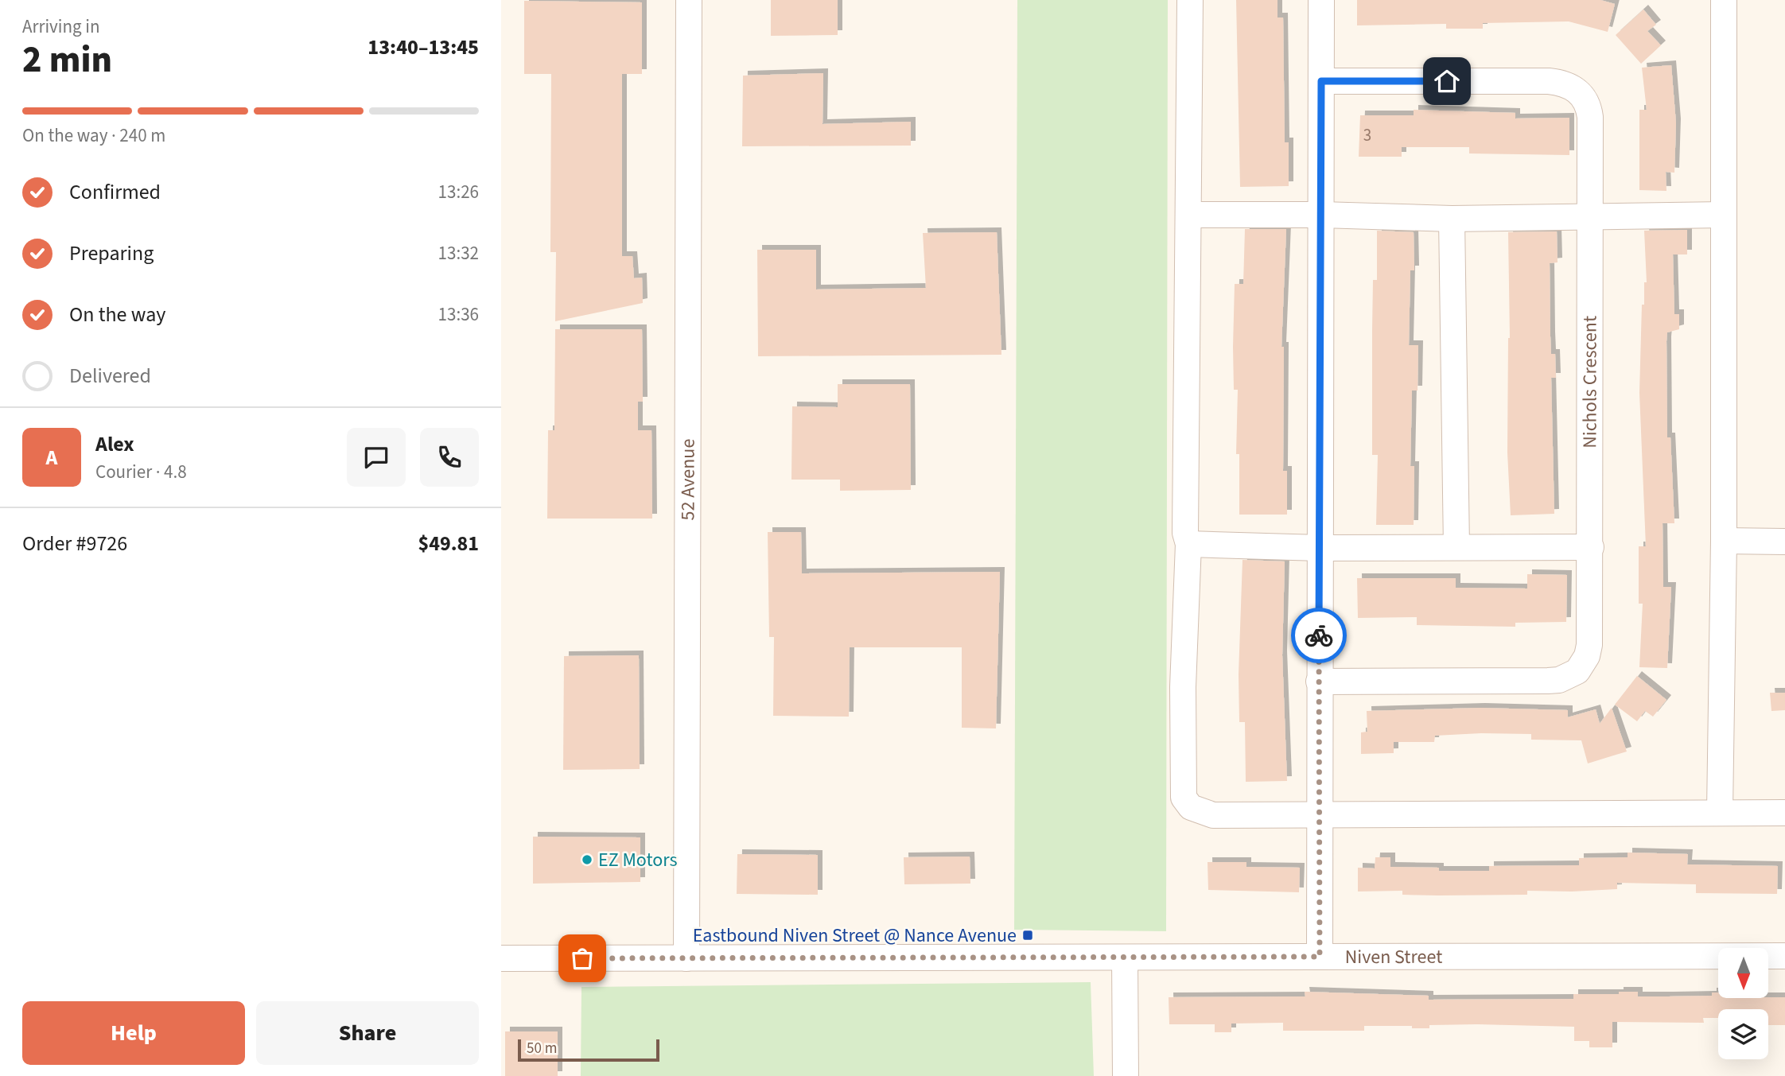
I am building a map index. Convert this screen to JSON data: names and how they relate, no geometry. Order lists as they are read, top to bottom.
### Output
{
  "streets": {
    "street": ["Nichols Crescent", "52 Avenue", "Niven Street"]
  },
  "crossings": [
    ["52 Avenue", "Niven Street"]
  ],
  "places": {
    "other": ["EZ Motors"],
    "transit": ["Eastbound Niven Street @ Nance Avenue"]
  },
  "house_numbers": ["3"],
  "scale_bar": "50 m",
  "north": "bottom",
  "page": {
    "heading": ["2 min", "Arriving in", "13:40–13:45"],
    "panel": [
      "Alex",
      "Courier · 4.8",
      "Order #9726",
      "$49.81"
    ],
    "bar": "On the way · 240 m",
    "list": [
      ["Confirmed", "13:26"],
      ["Preparing", "13:32"],
      ["On the way", "13:36"],
      "Delivered"
    ],
    "round": "A",
    "buttons": ["Help", "Share"],
    "scale": "50 m"
  }
}
